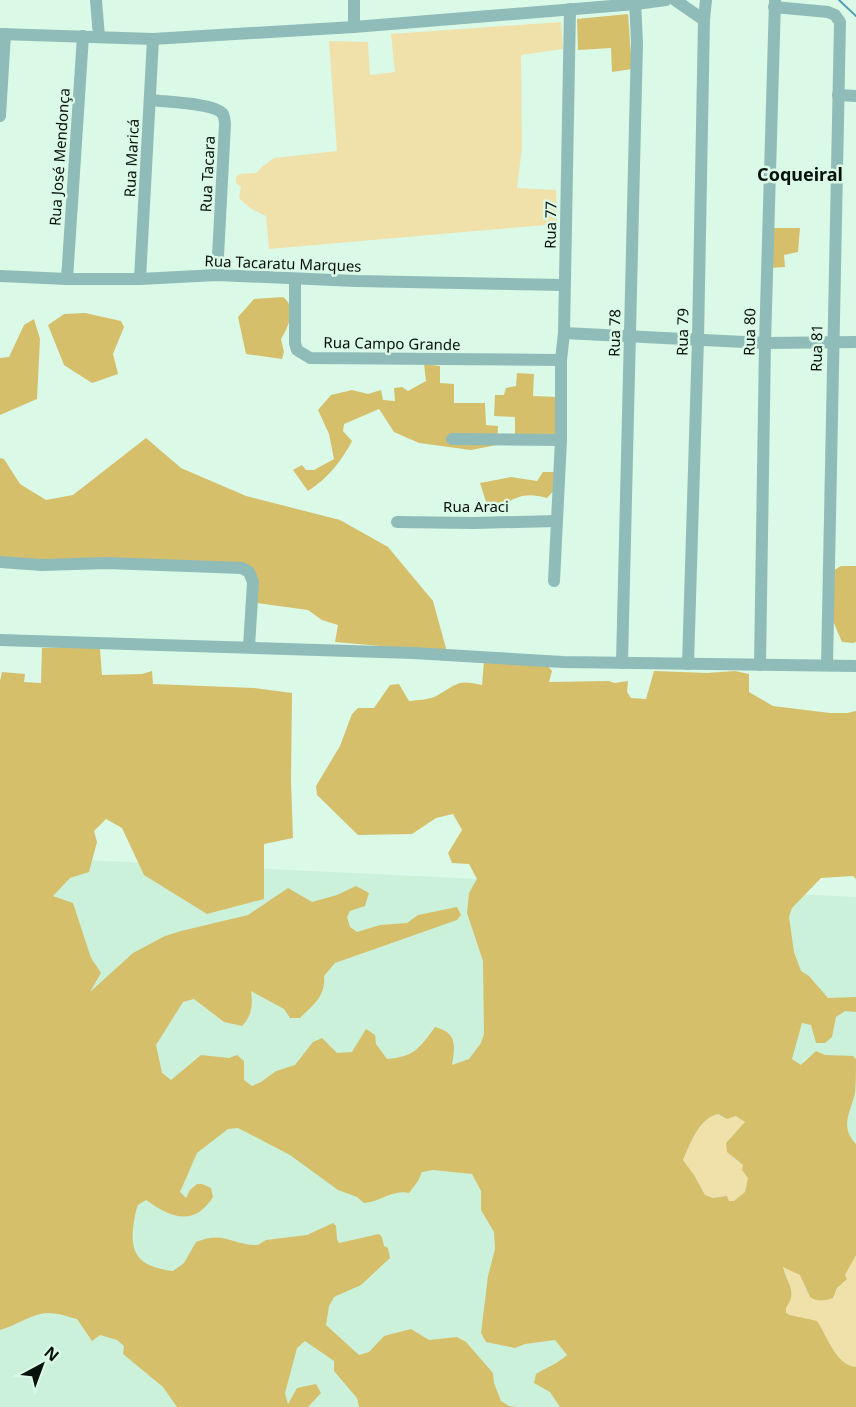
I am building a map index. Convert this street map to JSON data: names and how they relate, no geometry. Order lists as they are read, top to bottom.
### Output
{
  "streets": {
    "street": [
      "Rua José Mendonça",
      "Rua Maricá",
      "Rua Tacara",
      "Rua 77",
      "Rua Tacaratu Marques",
      "Rua 79",
      "Rua 80",
      "Rua 78",
      "Rua Campo Grande",
      "Rua 81",
      "Rua Araci"
    ]
  },
  "crossings": [
    ["Rua José Mendonça", "Rua Tacaratu Marques"],
    ["Rua Maricá", "Rua Tacara"],
    ["Rua Maricá", "Rua Tacaratu Marques"],
    ["Rua Tacara", "Rua Tacaratu Marques"],
    ["Rua 77", "Rua Tacaratu Marques"],
    ["Rua 77", "Rua Campo Grande"],
    ["Rua 77", "Rua Araci"],
    ["Rua Tacaratu Marques", "Rua Campo Grande"],
    ["Rua 80", "Rua 81"]
  ],
  "districts": ["Coqueiral"],
  "north": "top right"
}
